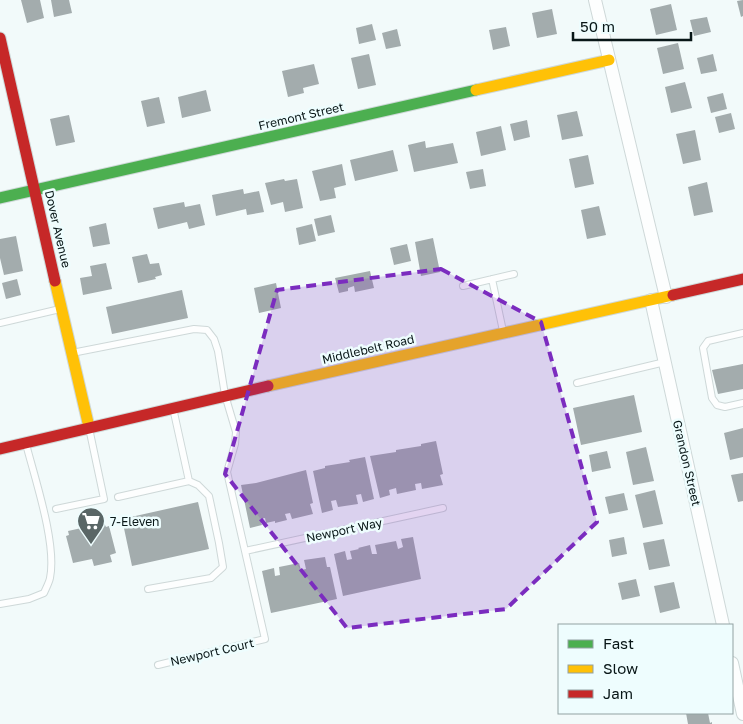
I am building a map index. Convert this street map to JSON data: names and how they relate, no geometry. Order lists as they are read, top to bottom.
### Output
{
  "streets": {
    "street": [
      "Fremont Street",
      "Dover Avenue",
      "Middlebelt Road",
      "Grandon Street"
    ],
    "lane": ["Newport Way", "Newport Court"]
  },
  "crossings": [
    ["Fremont Street", "Dover Avenue"],
    ["Dover Avenue", "Middlebelt Road"],
    ["Middlebelt Road", "Grandon Street"],
    ["Newport Way", "Newport Court"]
  ],
  "places": {
    "supermarket": ["7-Eleven"]
  },
  "legend": ["Fast", "Slow", "Jam"],
  "scale_bar": "50 m"
}
